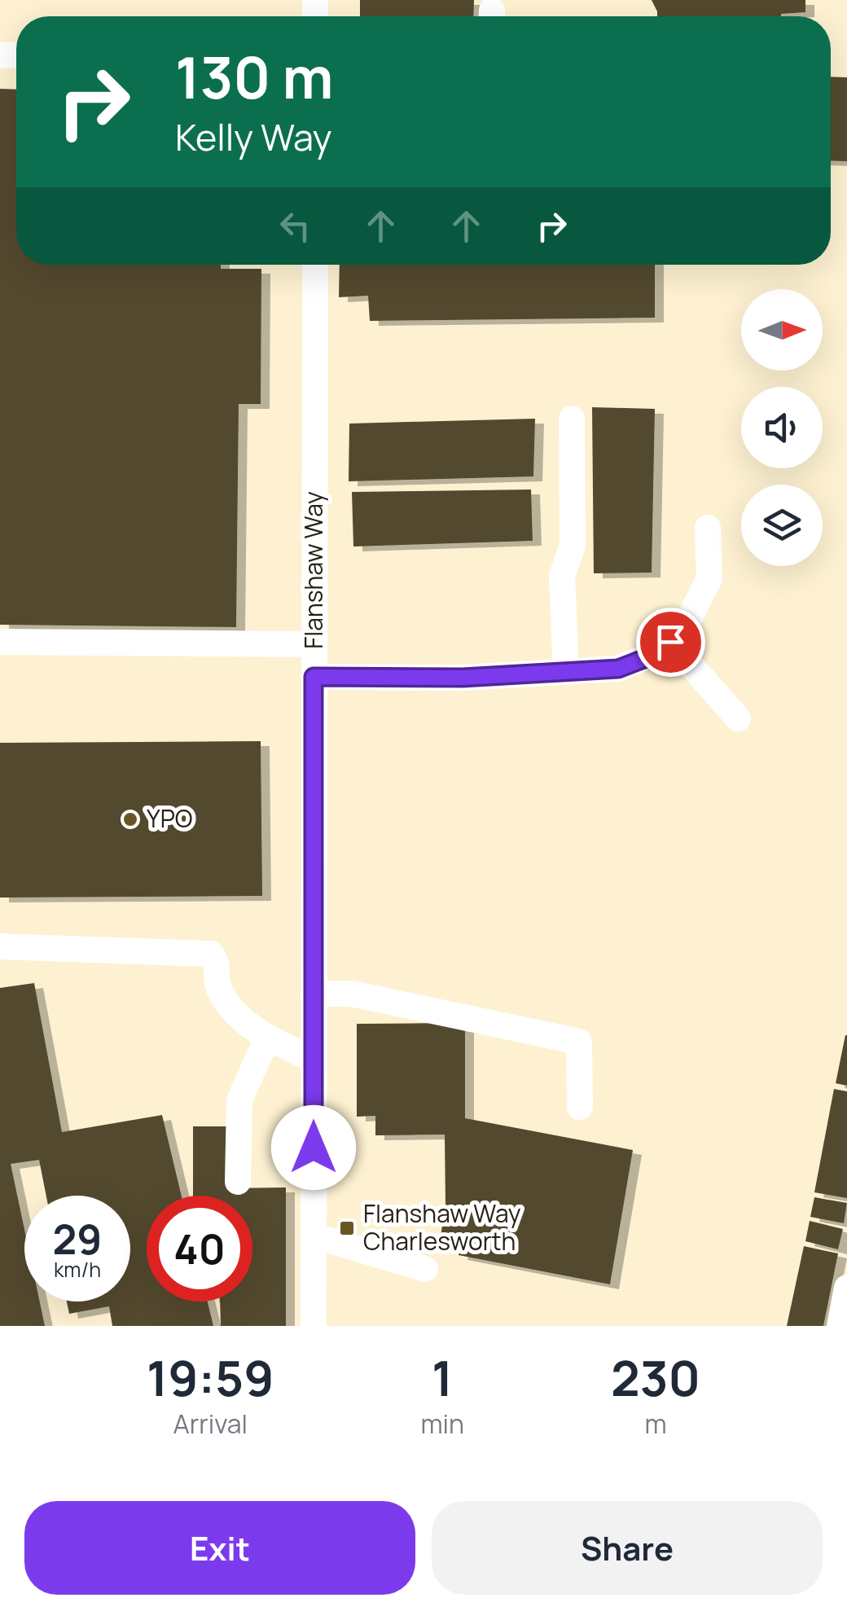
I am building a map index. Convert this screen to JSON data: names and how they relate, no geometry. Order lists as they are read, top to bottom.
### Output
{
  "streets": {
    "street": ["Flanshaw Way"]
  },
  "places": {
    "other": ["YPO"],
    "transit": ["Flanshaw Way Charlesworth"]
  },
  "north": "right",
  "page": {
    "turn": ["130 m", "Kelly Way"],
    "speed": "29 km/h",
    "limit": "40",
    "eta": [
      "19:59",
      "Arrival",
      "1",
      "min",
      "230",
      "m"
    ],
    "buttons": ["Exit", "Share"]
  }
}
